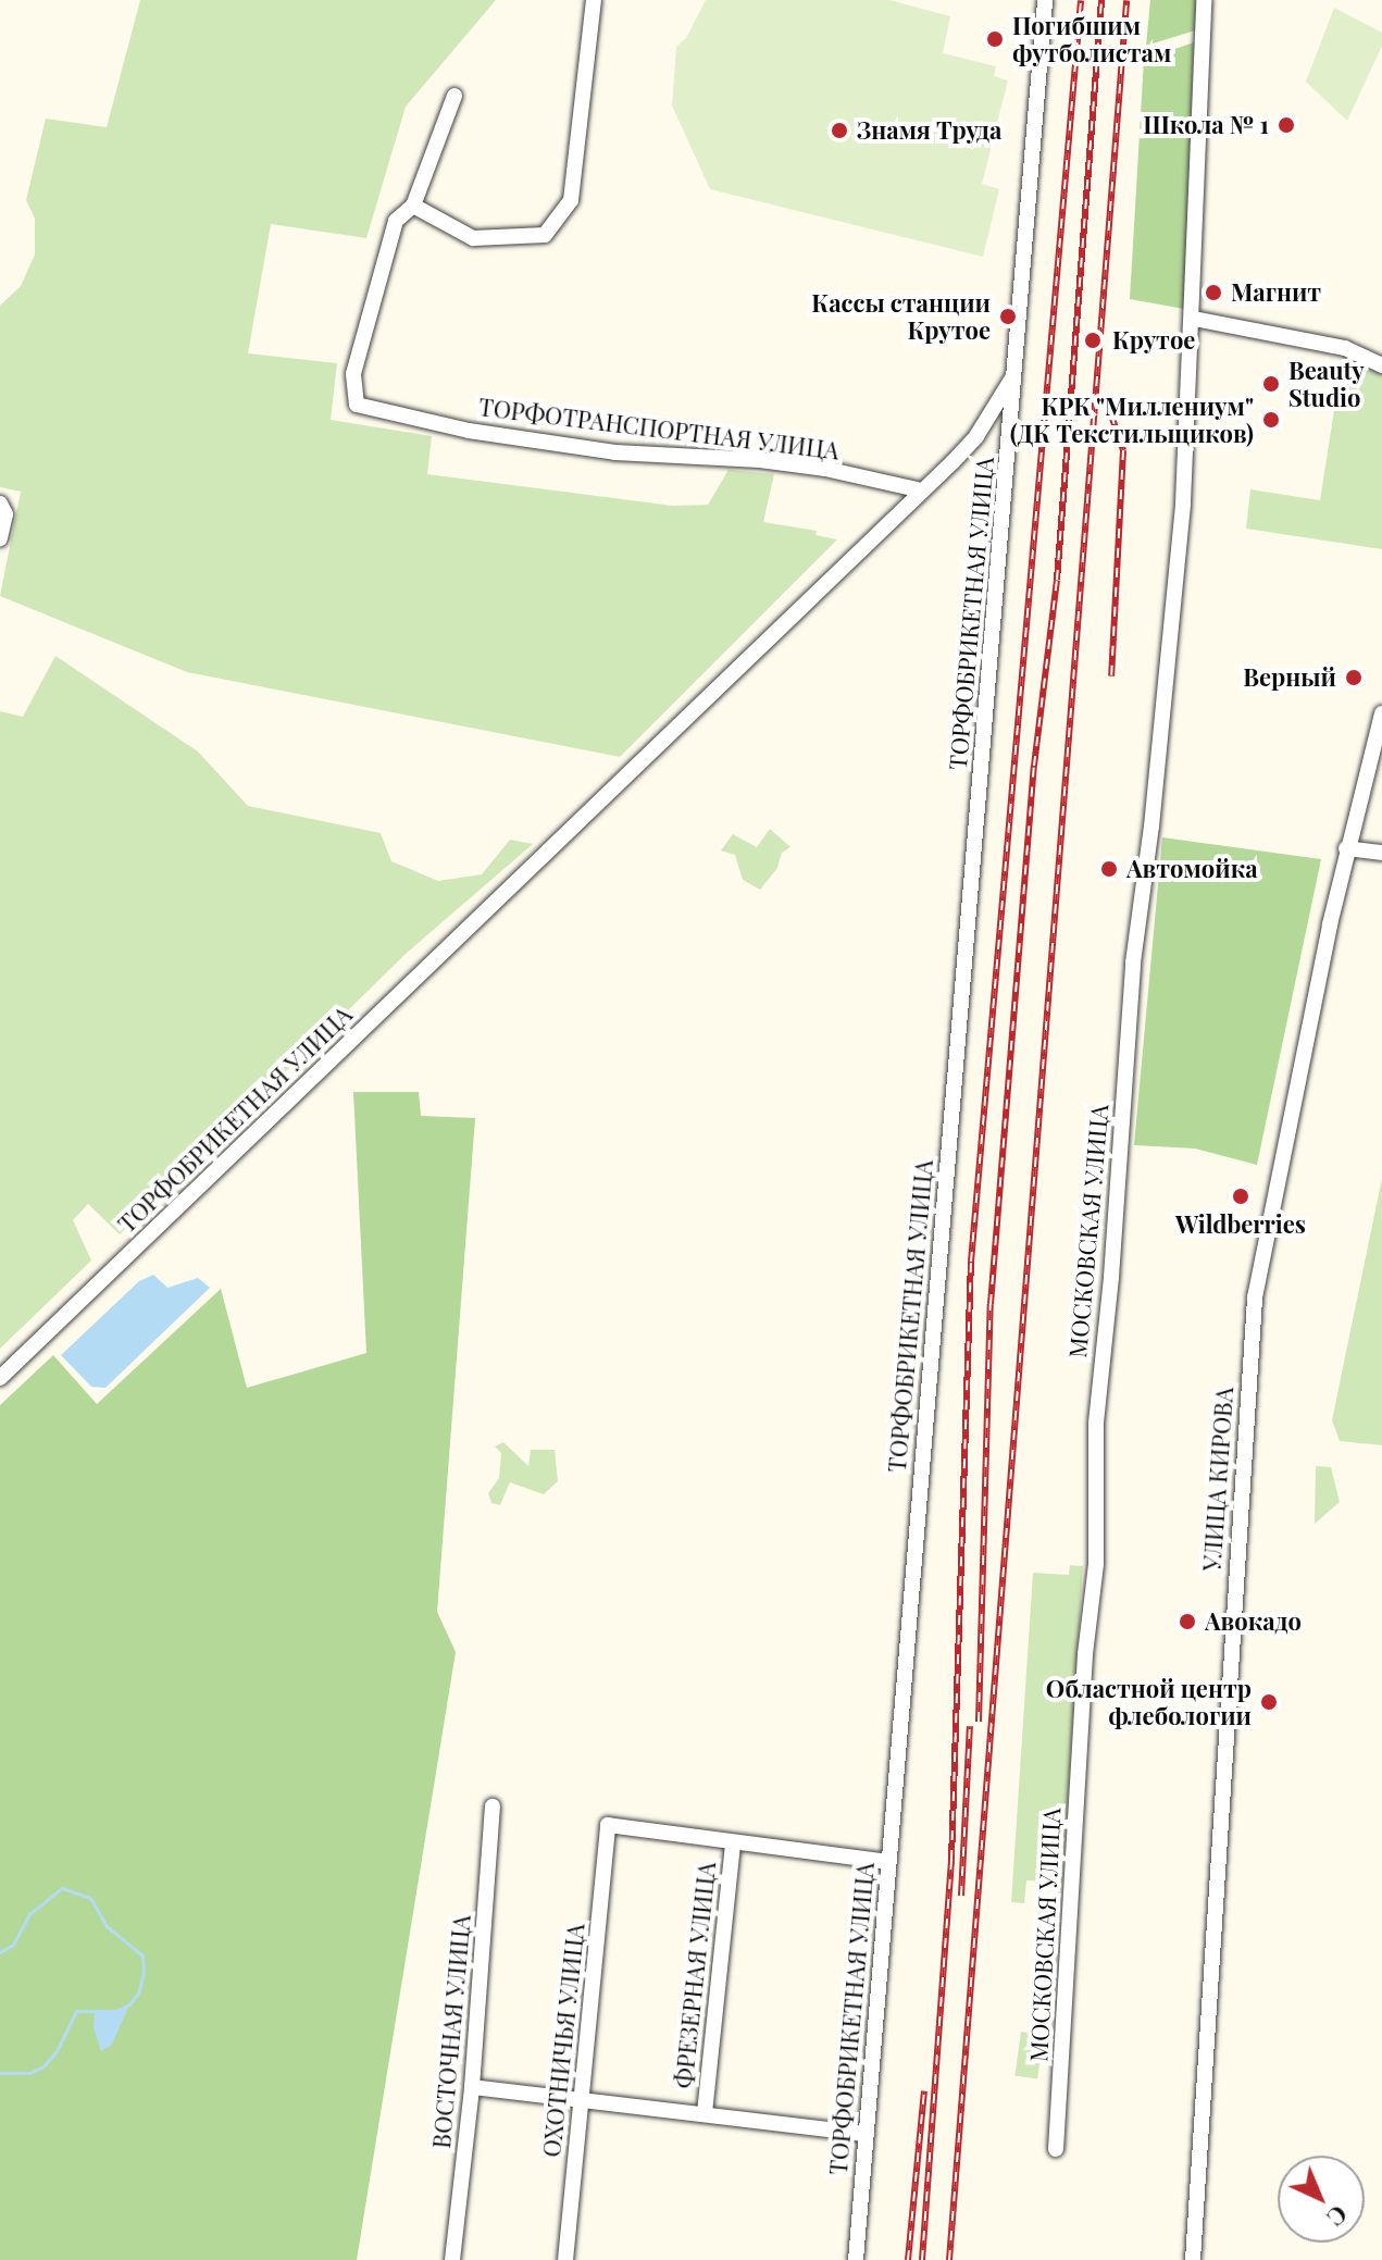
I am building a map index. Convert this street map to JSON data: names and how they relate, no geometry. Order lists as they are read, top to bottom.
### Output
{
  "streets": {
    "street": [
      "ТОРФОТРАНСПОРТНАЯ УЛИЦА",
      "ТОРФОБРИКЕТНАЯ УЛИЦА",
      "МОСКОВСКАЯ УЛИЦА",
      "УЛИЦА КИРОВА",
      "ФРЕЗЕРНАЯ УЛИЦА",
      "ВОСТОЧНАЯ УЛИЦА",
      "ОХОТНИЧЬЯ УЛИЦА"
    ]
  },
  "crossings": [
    ["ТОРФОТРАНСПОРТНАЯ УЛИЦА", "ТОРФОБРИКЕТНАЯ УЛИЦА"],
    ["ФРЕЗЕРНАЯ УЛИЦА", "ОХОТНИЧЬЯ УЛИЦА"]
  ],
  "places": [
    "Погибшим футболистам",
    "Школа № 1",
    "Знамя Труда",
    "Магнит",
    "Кассы станции Крутое",
    "Крутое",
    "Beauty Studio",
    "КРК \"Миллениум\" (ДК Текстильщиков)",
    "Верный",
    "Автомойка",
    "Wildberries",
    "Авокадо",
    "Областной центр флебологии"
  ],
  "north": "bottom right"
}
